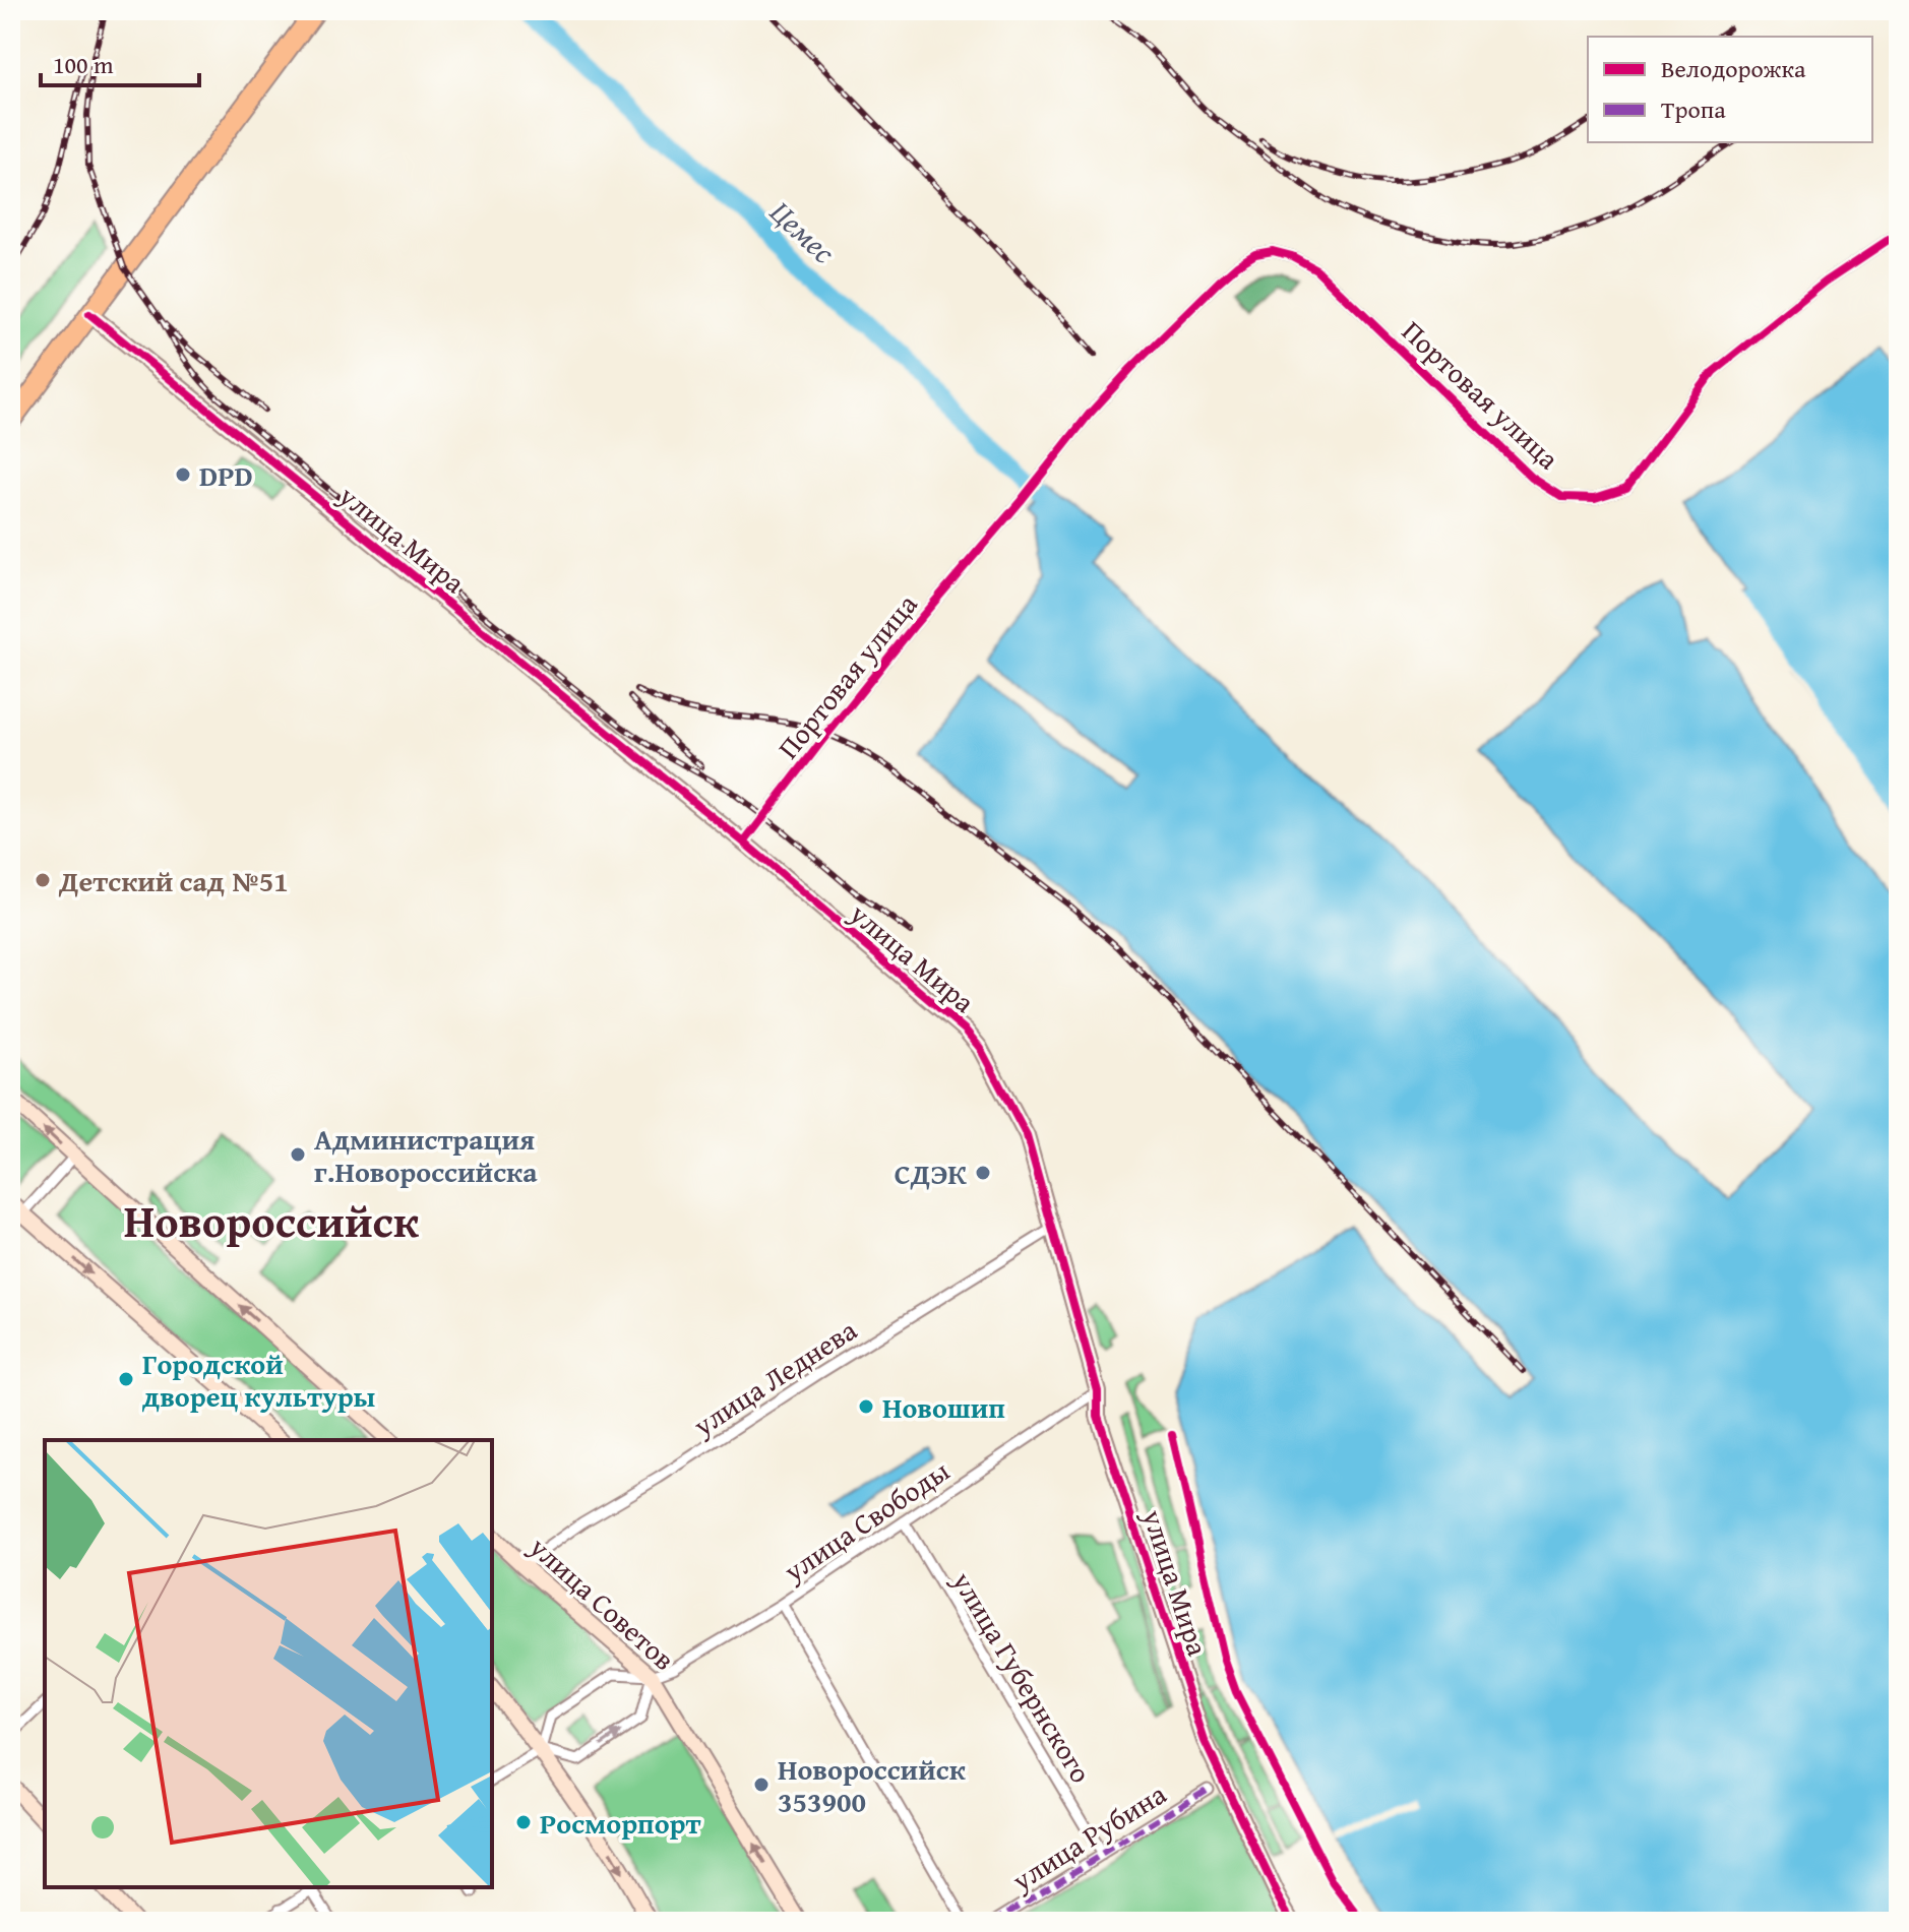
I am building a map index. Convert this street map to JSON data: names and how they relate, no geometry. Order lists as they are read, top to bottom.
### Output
{
  "streets": {
    "street": [
      "Портовая улица",
      "улица Мира",
      "улица Леднева",
      "улица Свободы",
      "улица Советов",
      "улица Губернского",
      "улица Рубина"
    ]
  },
  "crossings": [
    ["Портовая улица", "улица Мира"],
    ["улица Мира", "улица Леднева"],
    ["улица Мира", "улица Свободы"],
    ["улица Леднева", "улица Советов"],
    ["улица Свободы", "улица Советов"],
    ["улица Свободы", "улица Губернского"],
    ["улица Губернского", "улица Рубина"]
  ],
  "districts": ["Новороссийск"],
  "water": ["Цемес"],
  "places": [
    "DPD",
    "Детский сад №51",
    "Администрация г.Новороссийска",
    "СДЭК",
    "Городской дворец культуры",
    "Новошип",
    "Новороссийск 353900",
    "Росморпорт"
  ],
  "legend": ["Велодорожка", "Тропа"],
  "scale_bar": "100 m"
}
